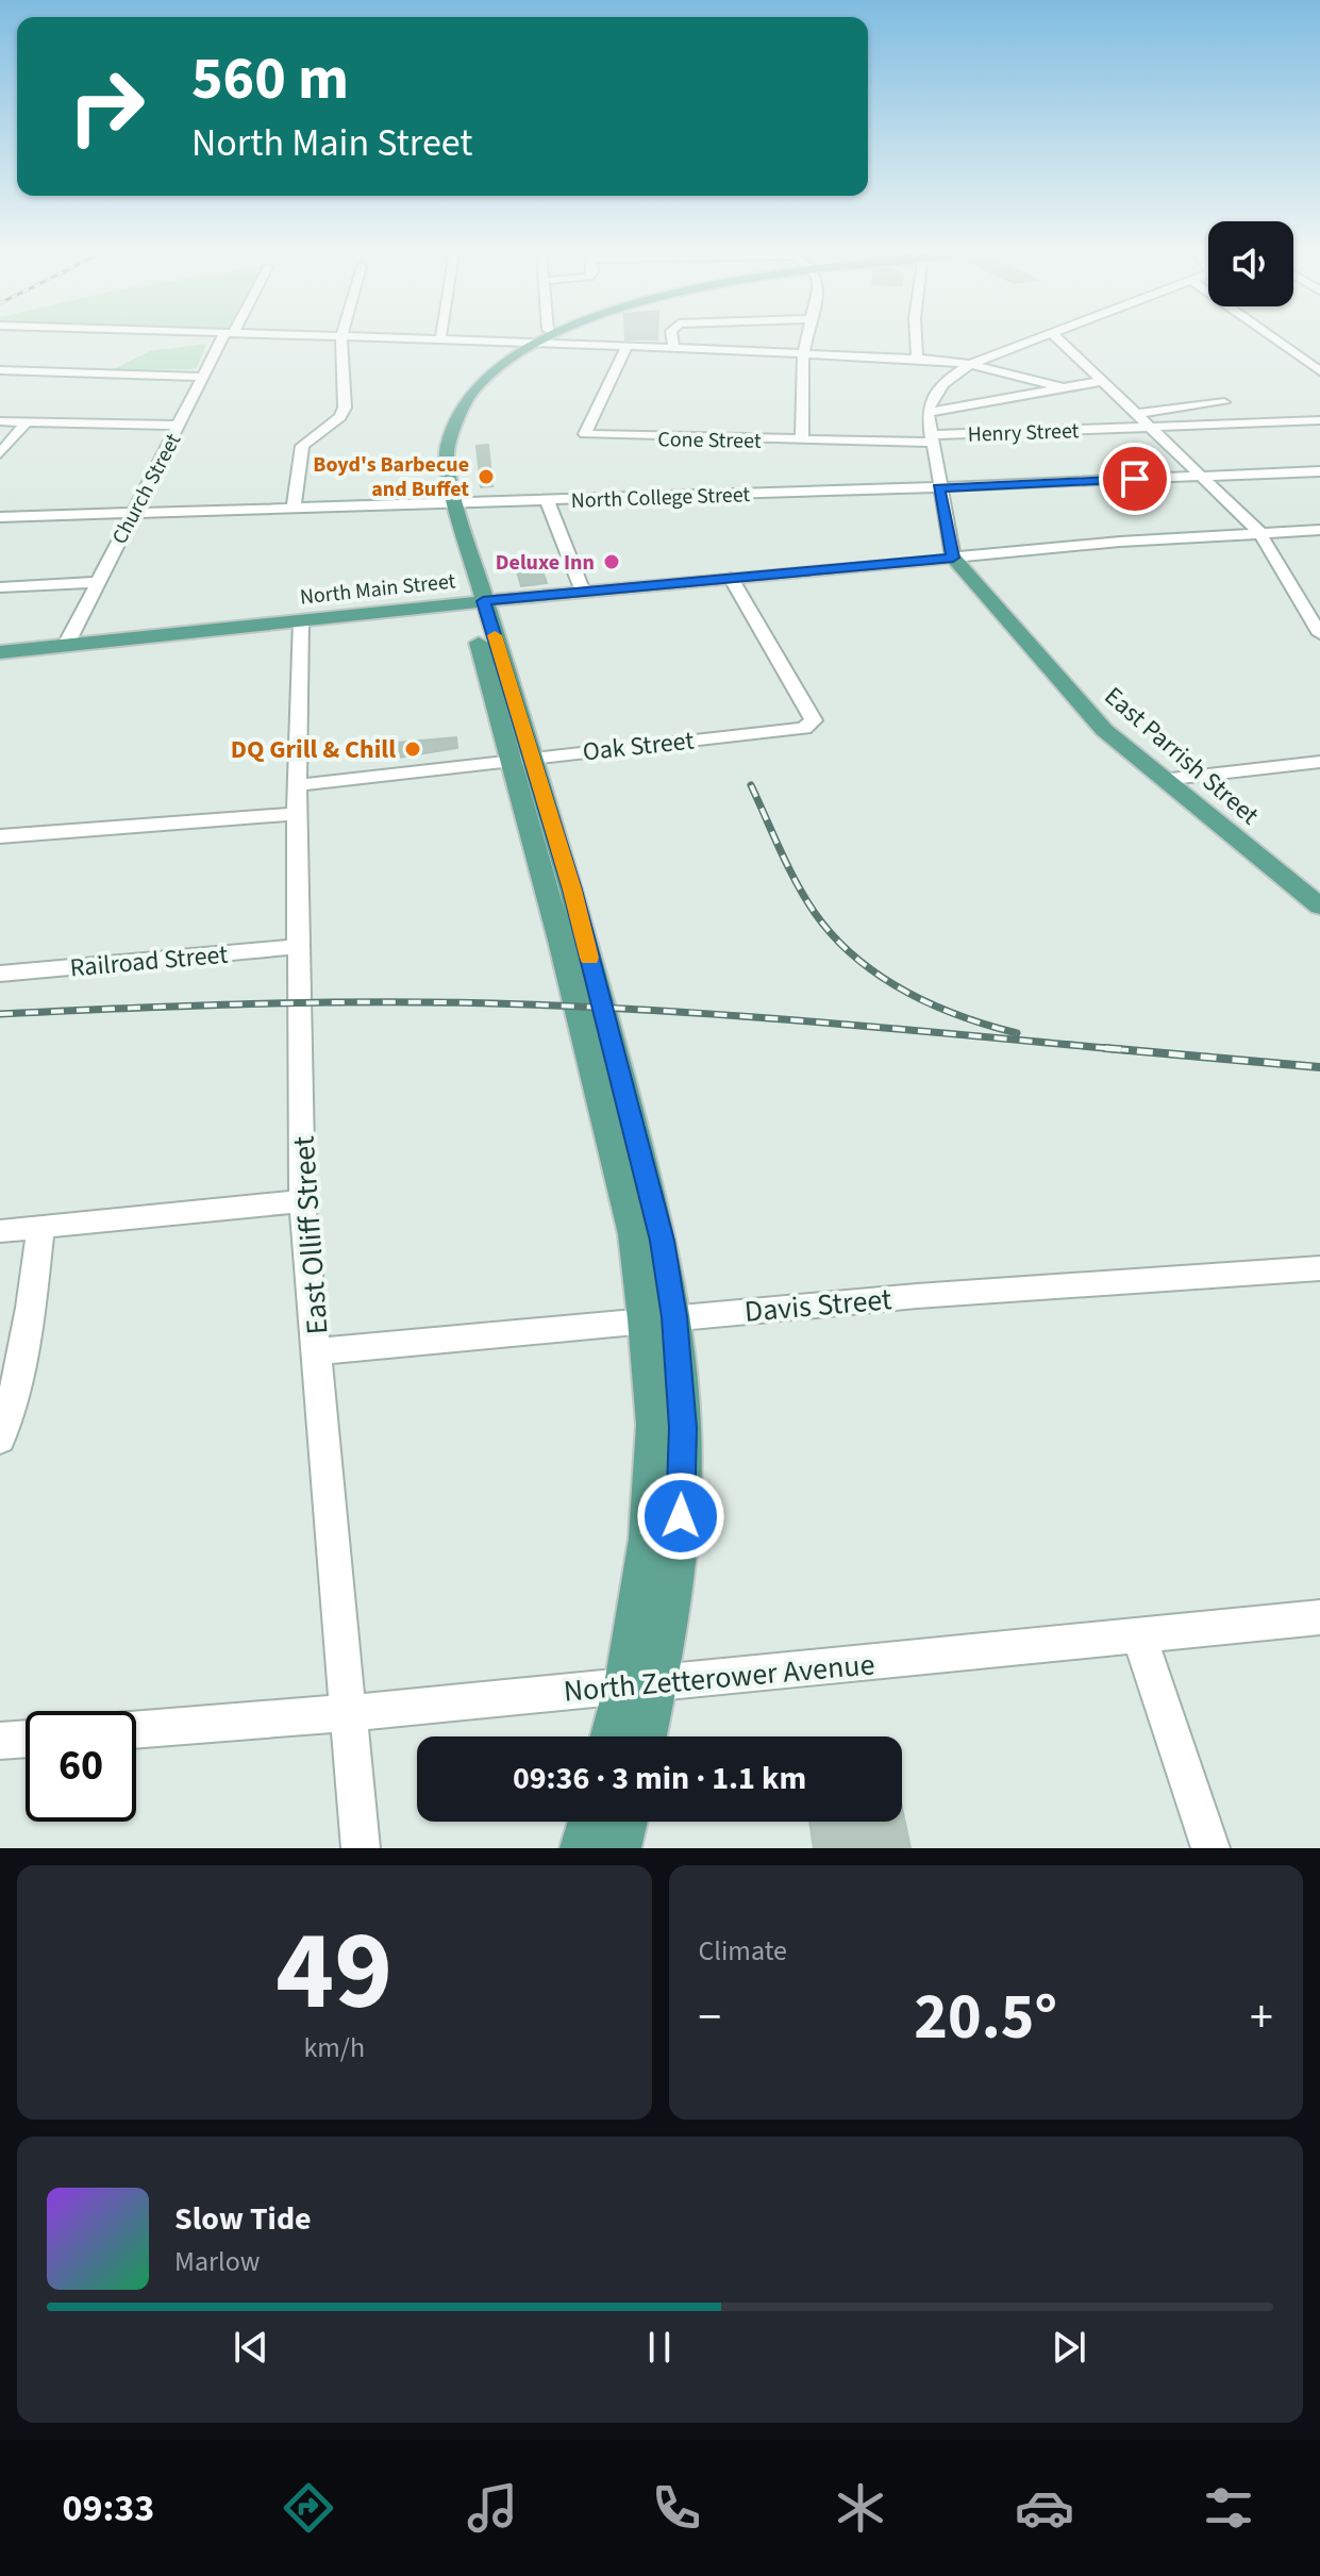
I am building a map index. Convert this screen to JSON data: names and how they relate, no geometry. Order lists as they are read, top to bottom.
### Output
{
  "streets": {
    "main road": ["North Main Street", "East Parrish Street"],
    "street": [
      "Henry Street",
      "Cone Street",
      "Church Street",
      "North College Street",
      "Oak Street",
      "Railroad Street",
      "East Olliff Street",
      "Davis Street",
      "North Zetterower Avenue"
    ]
  },
  "crossings": [
    ["Henry Street", "Cone Street"],
    ["Church Street", "North College Street"],
    ["Church Street", "North Main Street"],
    ["North Main Street", "Oak Street"],
    ["North Main Street", "East Parrish Street"],
    ["North Main Street", "East Olliff Street"],
    ["Oak Street", "East Olliff Street"],
    ["Railroad Street", "East Olliff Street"],
    ["East Olliff Street", "Davis Street"],
    ["East Olliff Street", "North Zetterower Avenue"]
  ],
  "places": ["Boyd's Barbecue and Buffet", "Deluxe Inn", "DQ Grill & Chill"],
  "page": {
    "turn": ["560 m", "North Main Street"],
    "limit": "60",
    "trip": "09:36 · 3 min · 1.1 km",
    "tile": [
      ["49", "km/h"],
      "Climate"
    ],
    "heat": ["−", "20.5°", "+"],
    "song": ["Slow Tide", "Marlow"],
    "tabs": "09:33"
  }
}
